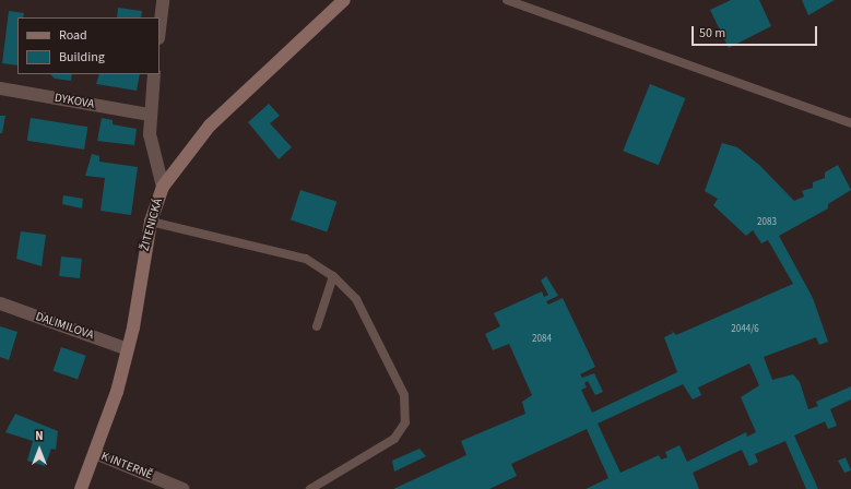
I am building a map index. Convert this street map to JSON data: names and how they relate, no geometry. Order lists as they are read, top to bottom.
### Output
{
  "streets": {
    "street": [
      "DYKOVA",
      "ŽITENICKÁ",
      "DALIMILOVA",
      "K INTERNĚ"
    ]
  },
  "crossings": [
    ["ŽITENICKÁ", "DALIMILOVA"],
    ["ŽITENICKÁ", "K INTERNĚ"]
  ],
  "house_numbers": ["2083", "2044/6", "2084"],
  "legend": ["Road", "Building"],
  "scale_bar": "50 m",
  "north": "top"
}
